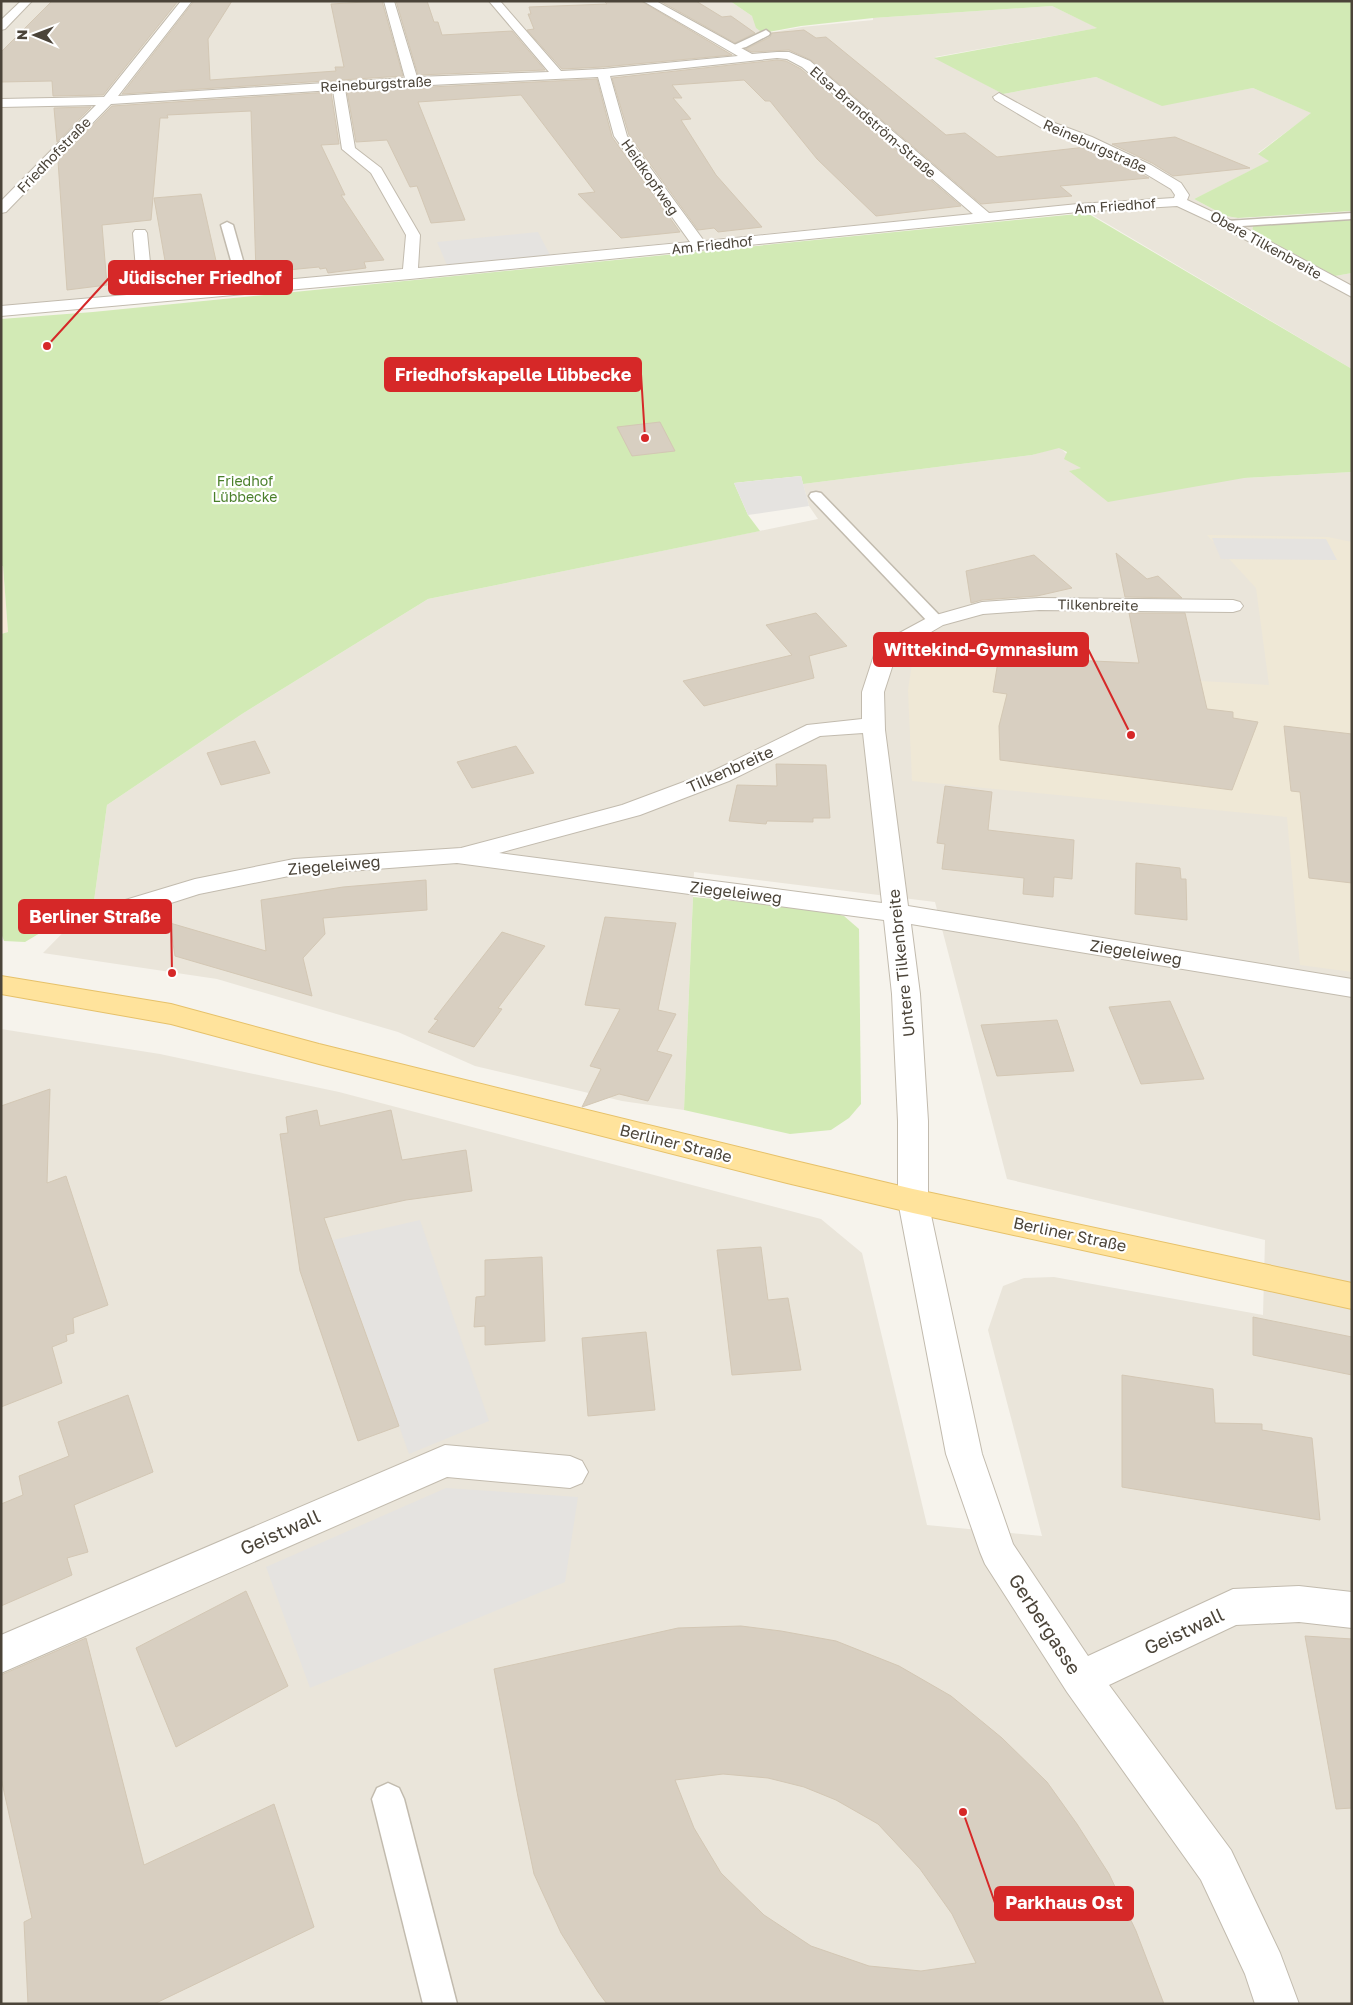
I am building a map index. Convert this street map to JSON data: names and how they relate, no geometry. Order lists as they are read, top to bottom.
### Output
{
  "streets": {
    "main road": ["Berliner Straße"],
    "street": [
      "Reineburgstraße",
      "Elsa-Brandström-Straße",
      "Friedhofstraße",
      "Heidkopfweg",
      "Am Friedhof",
      "Obere Tilkenbreite",
      "Tilkenbreite",
      "Ziegeleiweg",
      "Untere Tilkenbreite",
      "Geistwall",
      "Gerbergasse"
    ]
  },
  "crossings": [
    ["Reineburgstraße", "Elsa-Brandström-Straße"],
    ["Reineburgstraße", "Friedhofstraße"],
    ["Reineburgstraße", "Heidkopfweg"],
    ["Reineburgstraße", "Am Friedhof"],
    ["Reineburgstraße", "Obere Tilkenbreite"],
    ["Elsa-Brandström-Straße", "Am Friedhof"],
    ["Heidkopfweg", "Am Friedhof"],
    ["Am Friedhof", "Obere Tilkenbreite"],
    ["Tilkenbreite", "Ziegeleiweg"],
    ["Tilkenbreite", "Untere Tilkenbreite"],
    ["Ziegeleiweg", "Untere Tilkenbreite"],
    ["Untere Tilkenbreite", "Berliner Straße"],
    ["Untere Tilkenbreite", "Gerbergasse"],
    ["Berliner Straße", "Gerbergasse"],
    ["Geistwall", "Gerbergasse"]
  ],
  "parks": ["Friedhof Lübbecke"],
  "places": [
    "Jüdischer Friedhof",
    "Friedhofskapelle Lübbecke",
    "Wittekind-Gymnasium",
    "Berliner Straße",
    "Parkhaus Ost"
  ],
  "north": "left"
}
